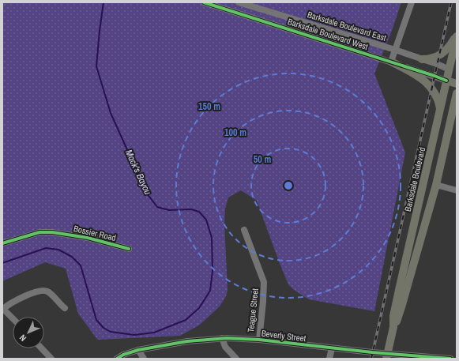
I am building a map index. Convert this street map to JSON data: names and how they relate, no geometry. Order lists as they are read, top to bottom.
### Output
{
  "streets": {
    "main road": ["Barksdale Boulevard"],
    "street": [
      "Barksdale Boulevard East",
      "Barksdale Boulevard West",
      "Bossier Road",
      "Teague Street",
      "Beverly Street"
    ]
  },
  "crossings": [
    ["Barksdale Boulevard East", "Barksdale Boulevard"],
    ["Barksdale Boulevard West", "Barksdale Boulevard"],
    ["Barksdale Boulevard", "Beverly Street"],
    ["Teague Street", "Beverly Street"]
  ],
  "water": ["Mack's Bayou"],
  "north": "bottom left",
  "rings": ["150 m", "100 m", "50 m"]
}
